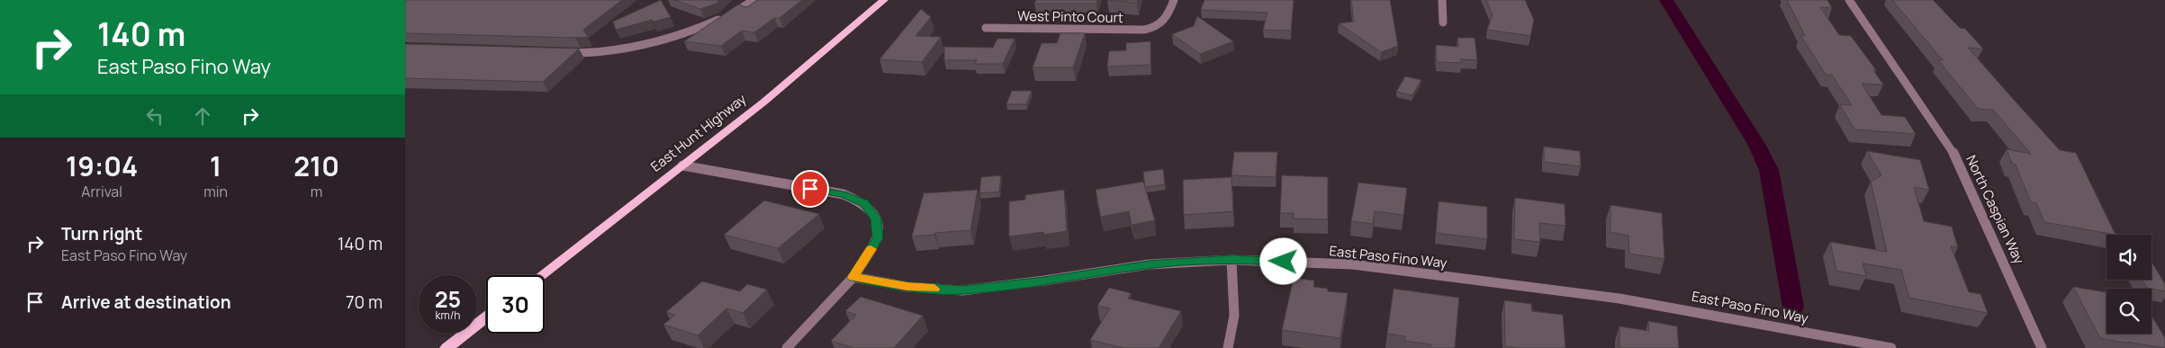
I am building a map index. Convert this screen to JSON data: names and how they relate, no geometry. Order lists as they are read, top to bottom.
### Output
{
  "streets": {
    "main road": ["East Hunt Highway"],
    "street": ["West Pinto Court", "North Caspian Way", "East Paso Fino Way"]
  },
  "page": {
    "turn": ["140 m", "East Paso Fino Way"],
    "eta": [
      "19:04",
      "Arrival",
      "1",
      "min",
      "210",
      "m"
    ],
    "list": [
      {
        "name": "Turn right",
        "note": "East Paso Fino Way",
        "value": "140 m"
      },
      {
        "name": "Arrive at destination",
        "value": "70 m"
      }
    ],
    "speed": "25 km/h",
    "limit": "30"
  }
}
